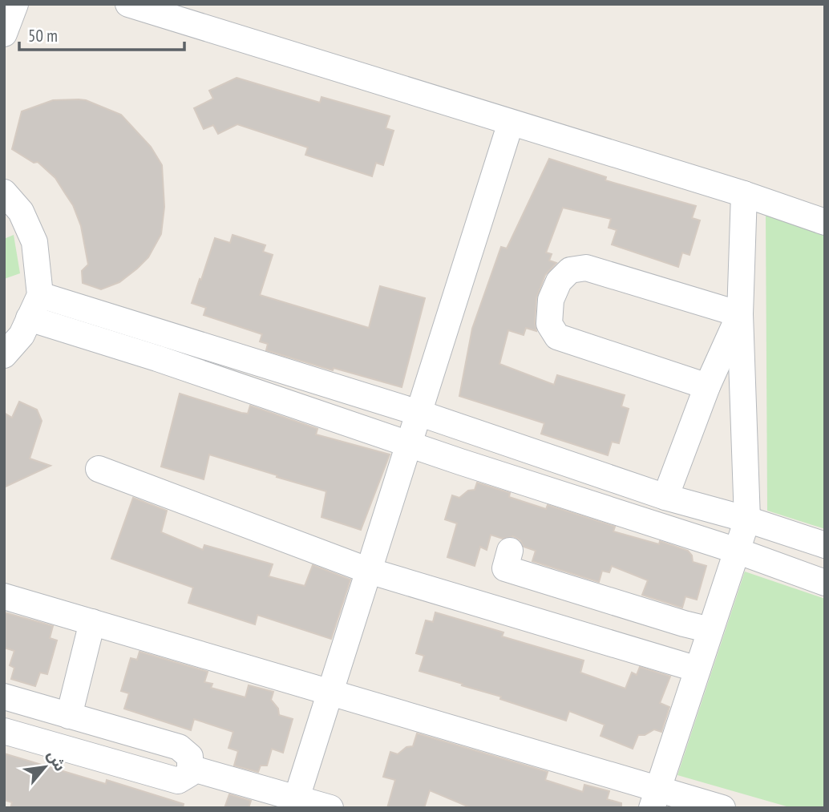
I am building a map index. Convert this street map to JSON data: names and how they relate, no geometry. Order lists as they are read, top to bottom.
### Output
{
  "scale_bar": "50 m",
  "north": "top right"
}
